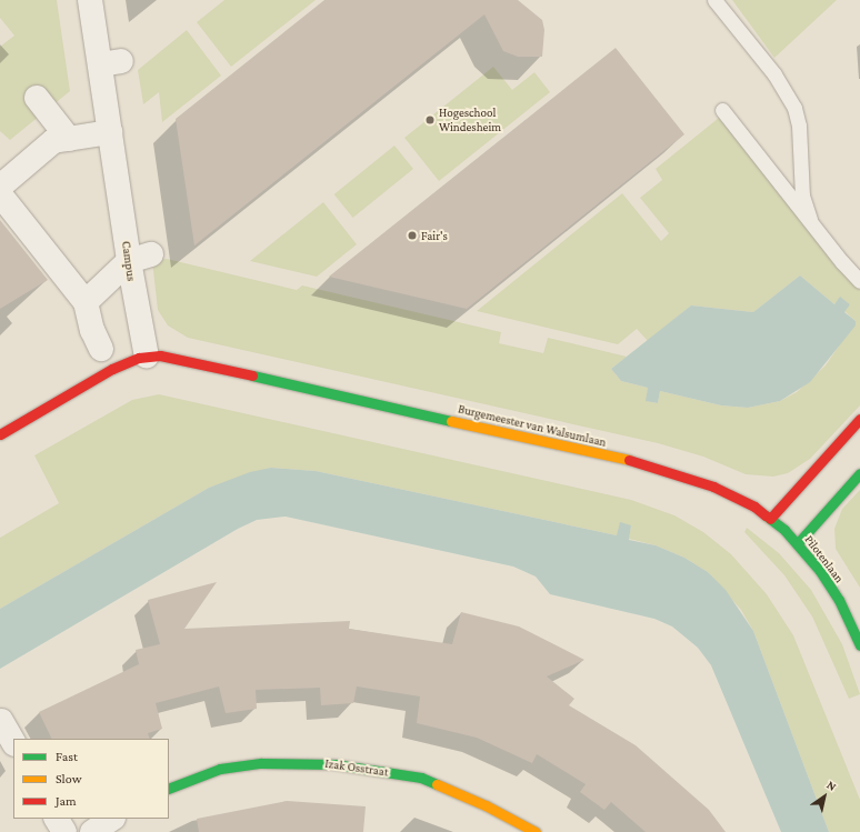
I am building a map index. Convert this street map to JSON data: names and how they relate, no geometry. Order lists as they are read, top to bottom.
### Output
{
  "streets": {
    "street": [
      "Campus",
      "Burgemeester van Walsumlaan",
      "Pilotenlaan",
      "Izak Osstraat"
    ]
  },
  "crossings": [
    ["Campus", "Burgemeester van Walsumlaan"],
    ["Burgemeester van Walsumlaan", "Pilotenlaan"]
  ],
  "places": ["Hogeschool Windesheim", "Fair's"],
  "legend": ["Fast", "Slow", "Jam"],
  "north": "top right"
}
